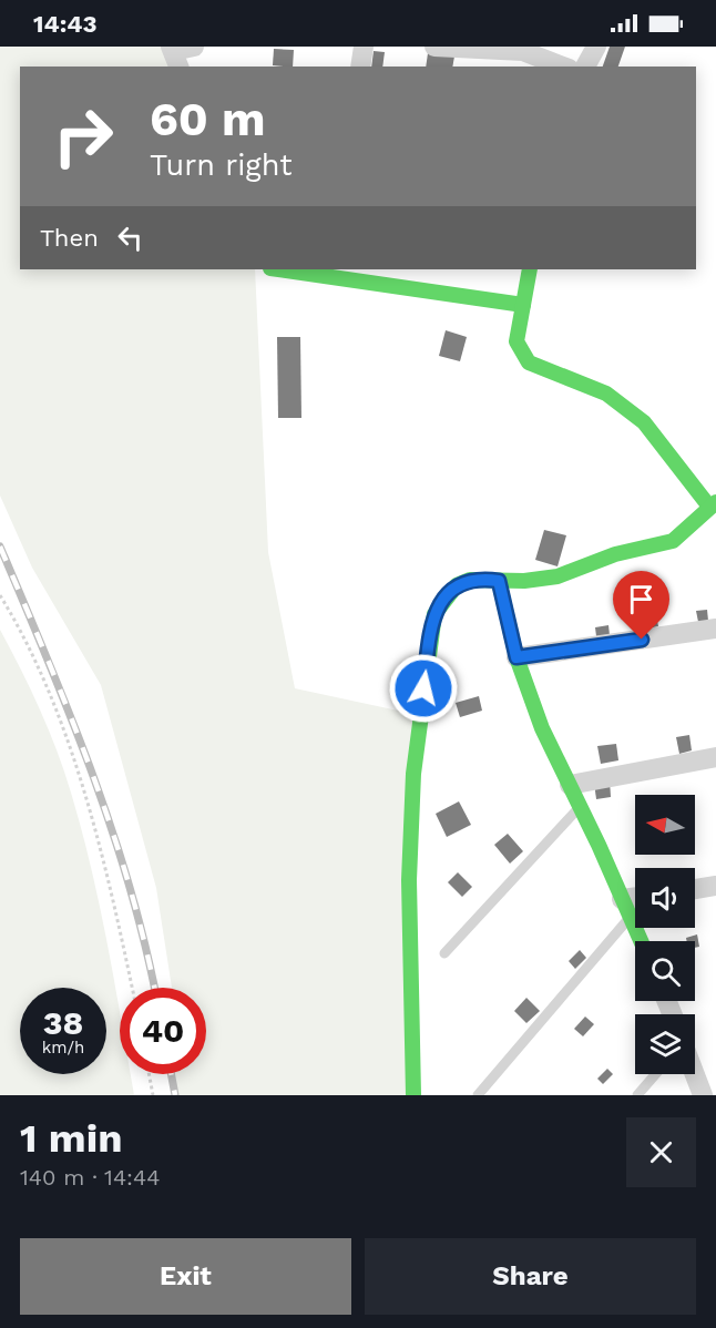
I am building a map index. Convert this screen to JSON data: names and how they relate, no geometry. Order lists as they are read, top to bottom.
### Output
{
  "north": "left",
  "page": {
    "status": "14:43",
    "turn": ["60 m", "Turn right"],
    "then": "Then",
    "speed": "38 km/h",
    "limit": "40",
    "heading": ["1 min", "140 m · 14:44"],
    "buttons": ["Exit", "Share"]
  }
}
